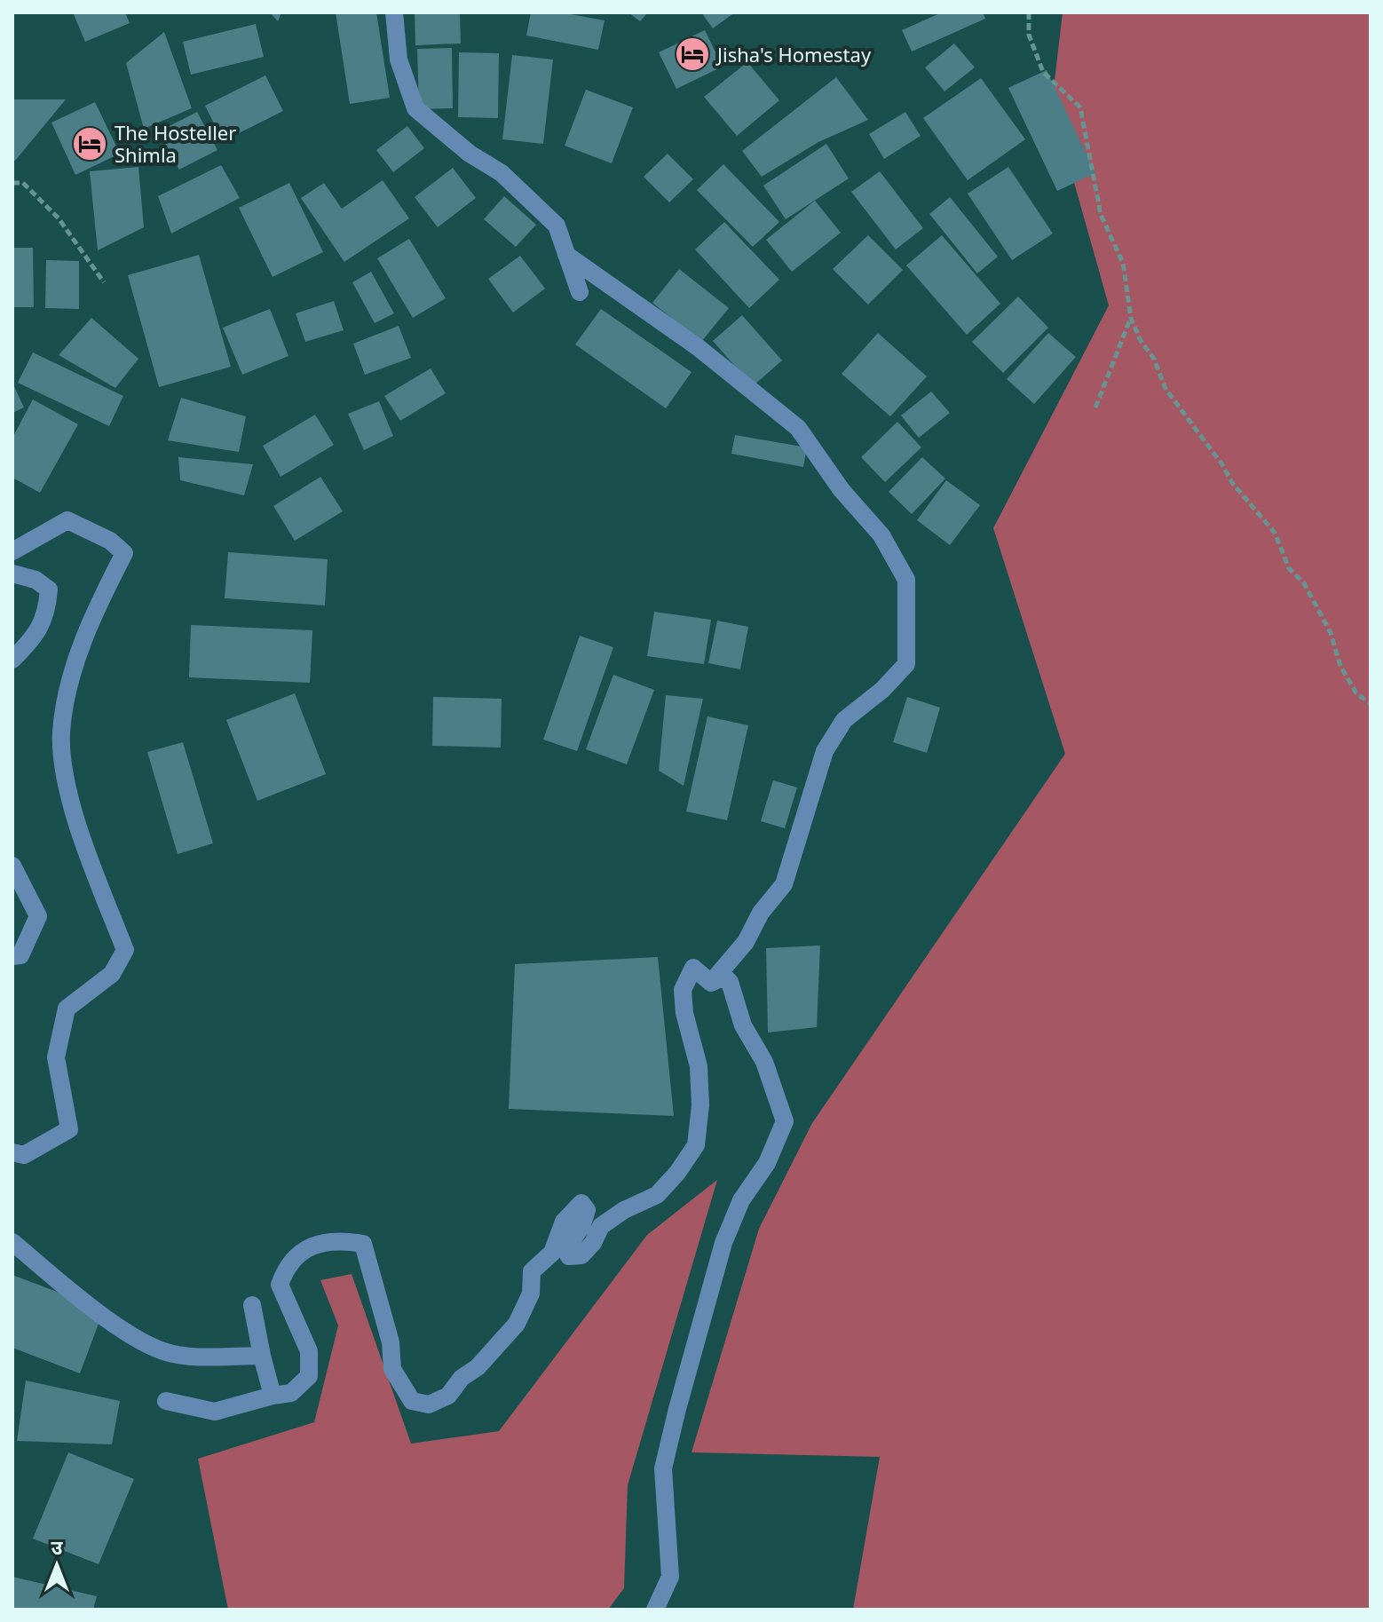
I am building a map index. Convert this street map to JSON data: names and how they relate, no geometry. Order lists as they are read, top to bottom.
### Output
{
  "places": {
    "hotel": ["Jisha's Homestay", "The Hosteller Shimla"]
  },
  "north": "top"
}
